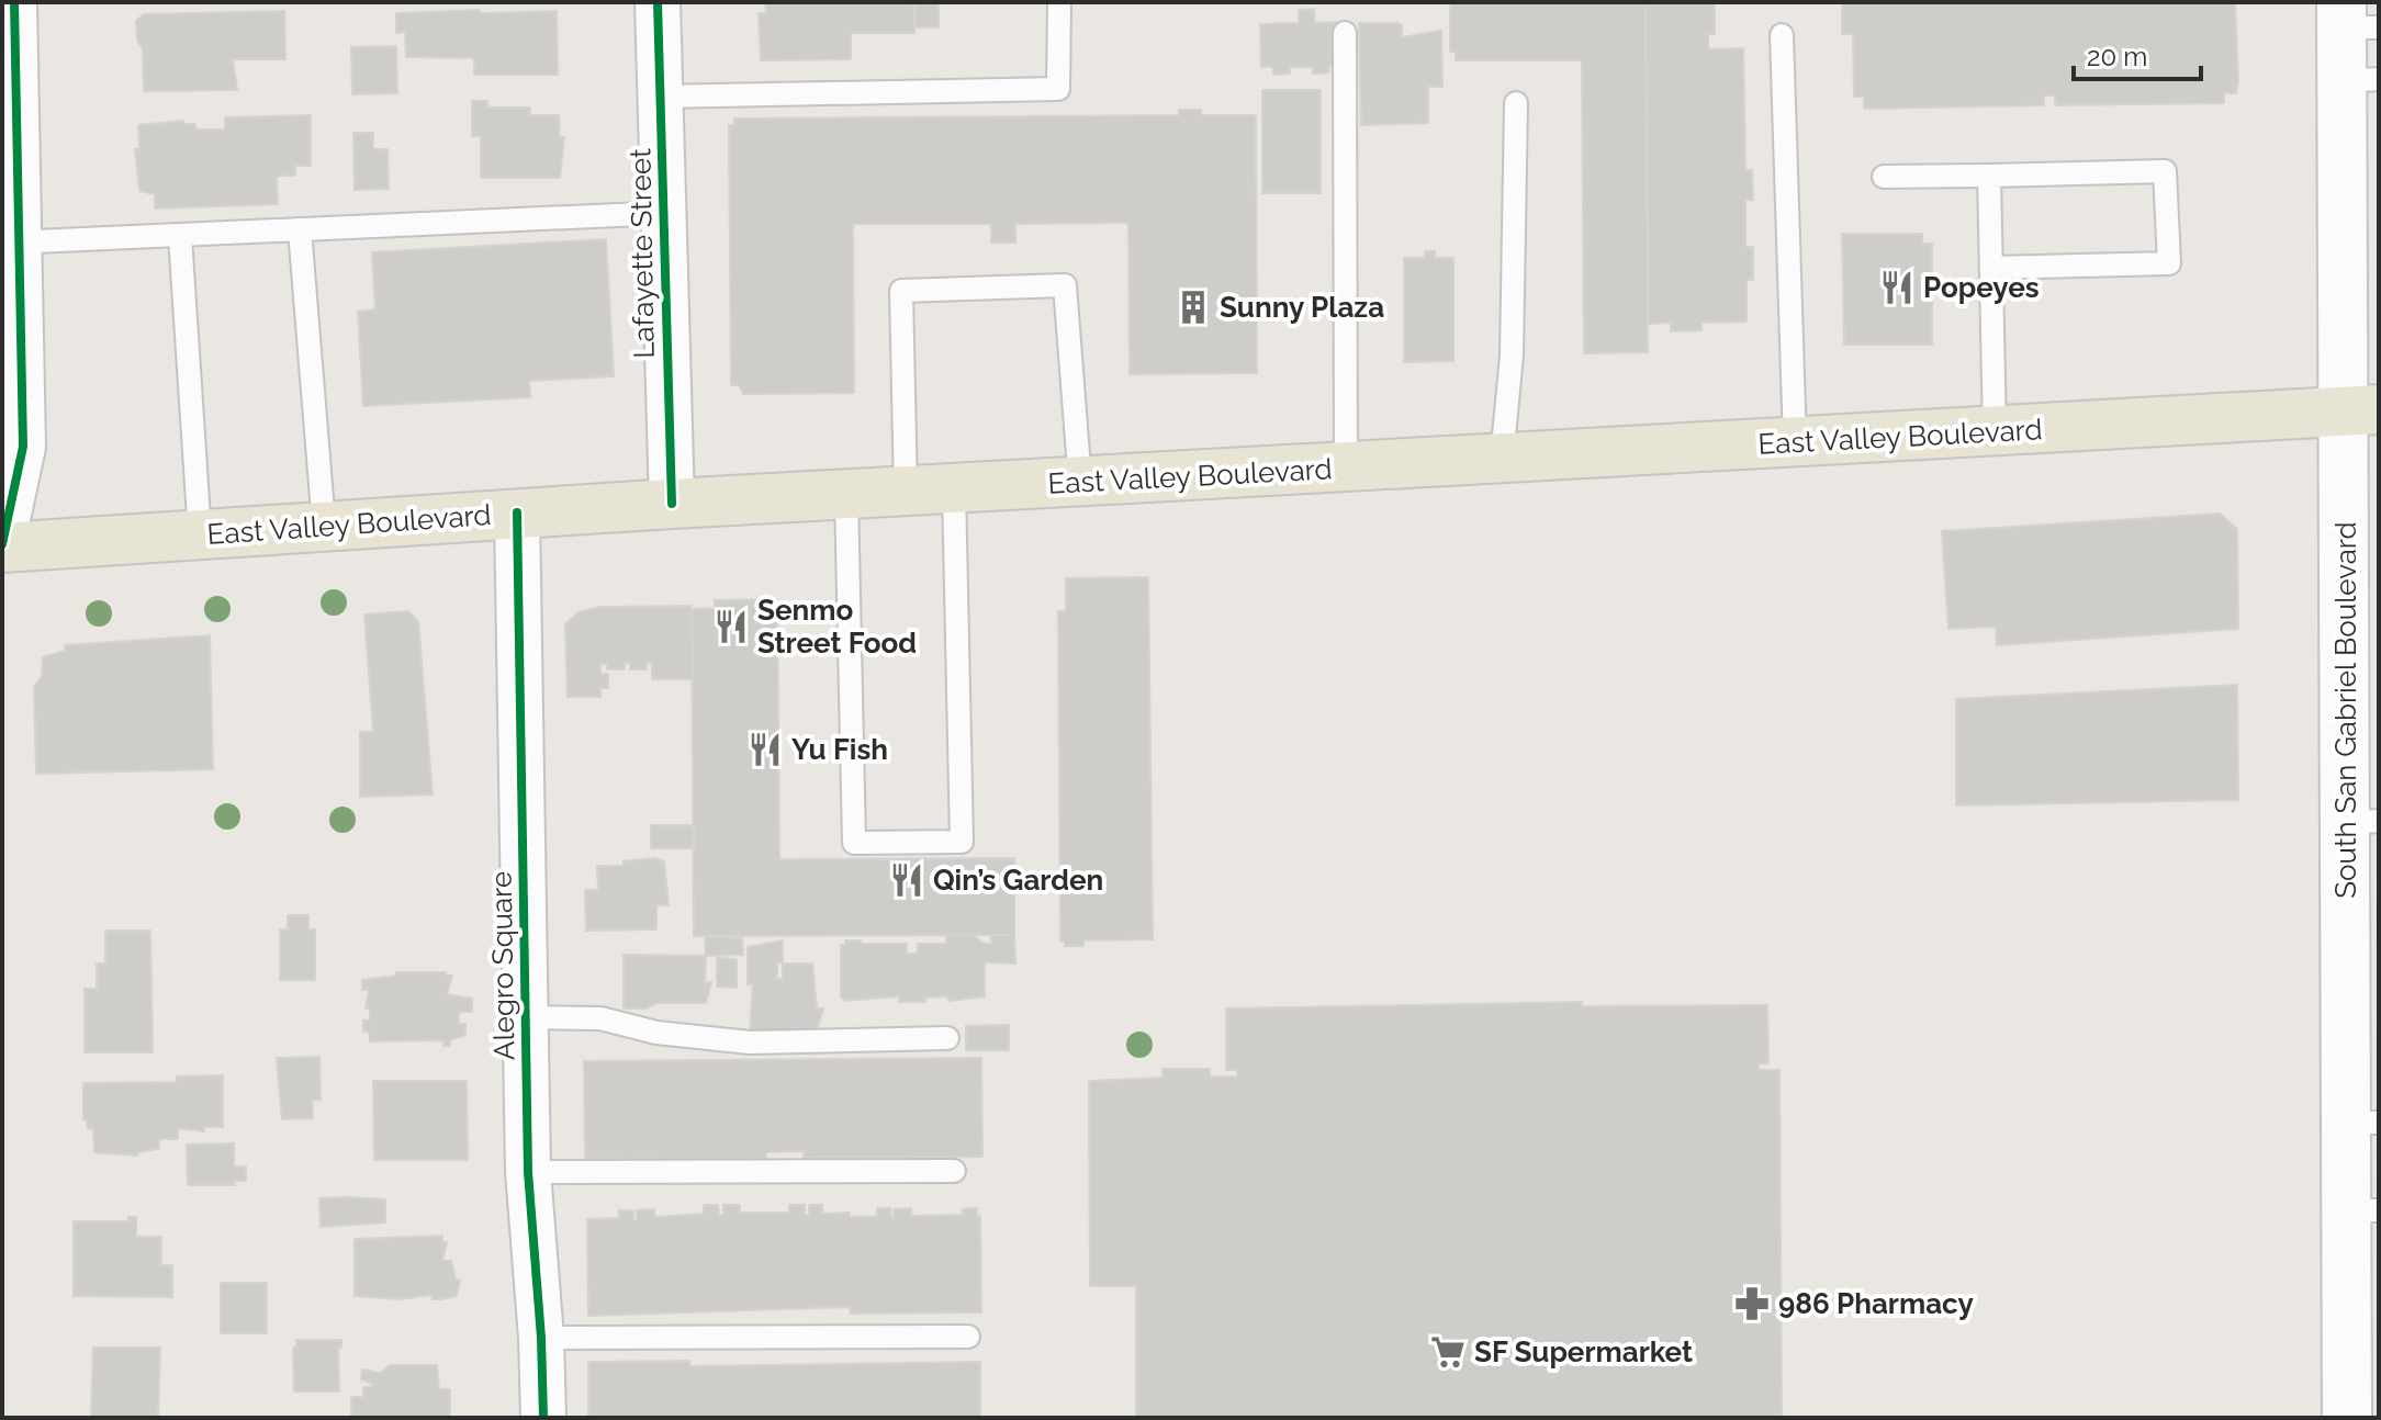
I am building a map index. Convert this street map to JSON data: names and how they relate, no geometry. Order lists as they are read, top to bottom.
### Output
{
  "streets": {
    "main road": ["East Valley Boulevard", "South San Gabriel Boulevard"],
    "street": ["Lafayette Street", "Alegro Square"]
  },
  "crossings": [
    ["Lafayette Street", "East Valley Boulevard"],
    ["East Valley Boulevard", "South San Gabriel Boulevard"],
    ["East Valley Boulevard", "Alegro Square"]
  ],
  "places": {
    "restaurant": [
      "Popeyes",
      "Senmo Street Food",
      "Yu Fish",
      "Qin’s Garden"
    ],
    "building": ["Sunny Plaza"],
    "pharmacy": ["986 Pharmacy"],
    "supermarket": ["SF Supermarket"]
  },
  "scale_bar": "20 m"
}
